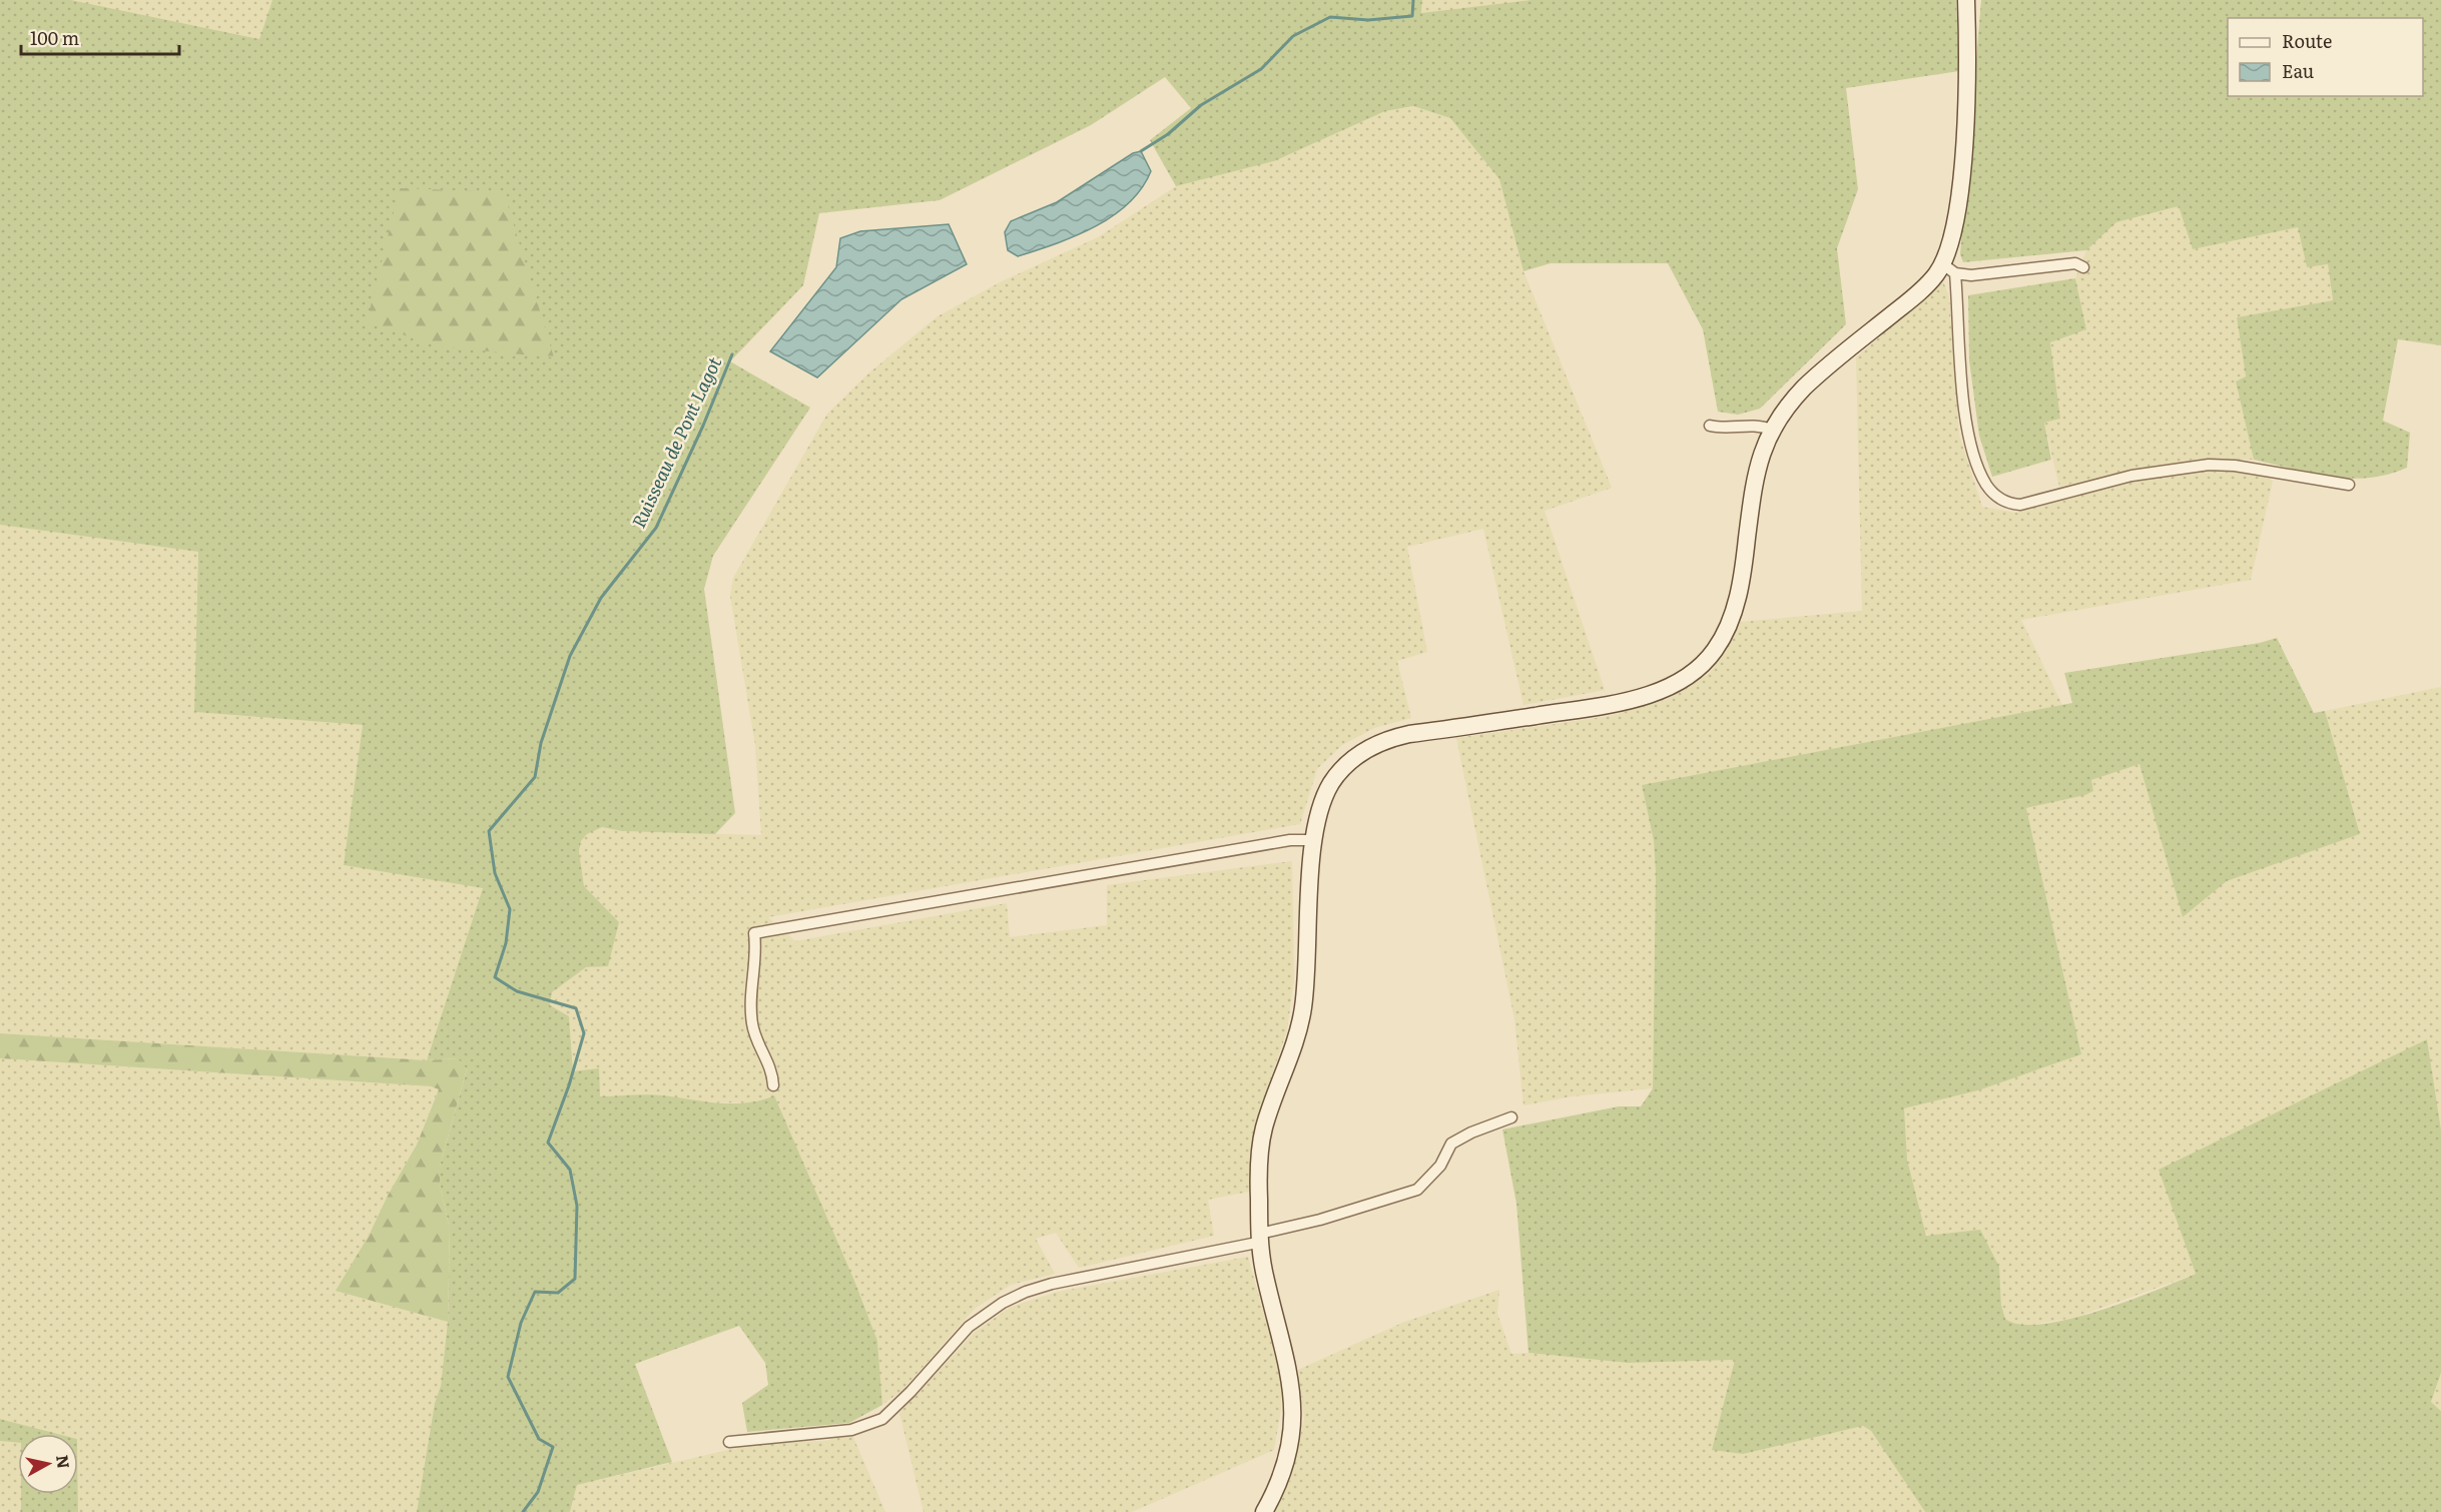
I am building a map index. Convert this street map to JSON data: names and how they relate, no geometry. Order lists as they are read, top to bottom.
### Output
{
  "water": ["Ruisseau de Pont Lagot"],
  "legend": ["Route", "Eau"],
  "scale_bar": "100 m",
  "north": "right"
}
